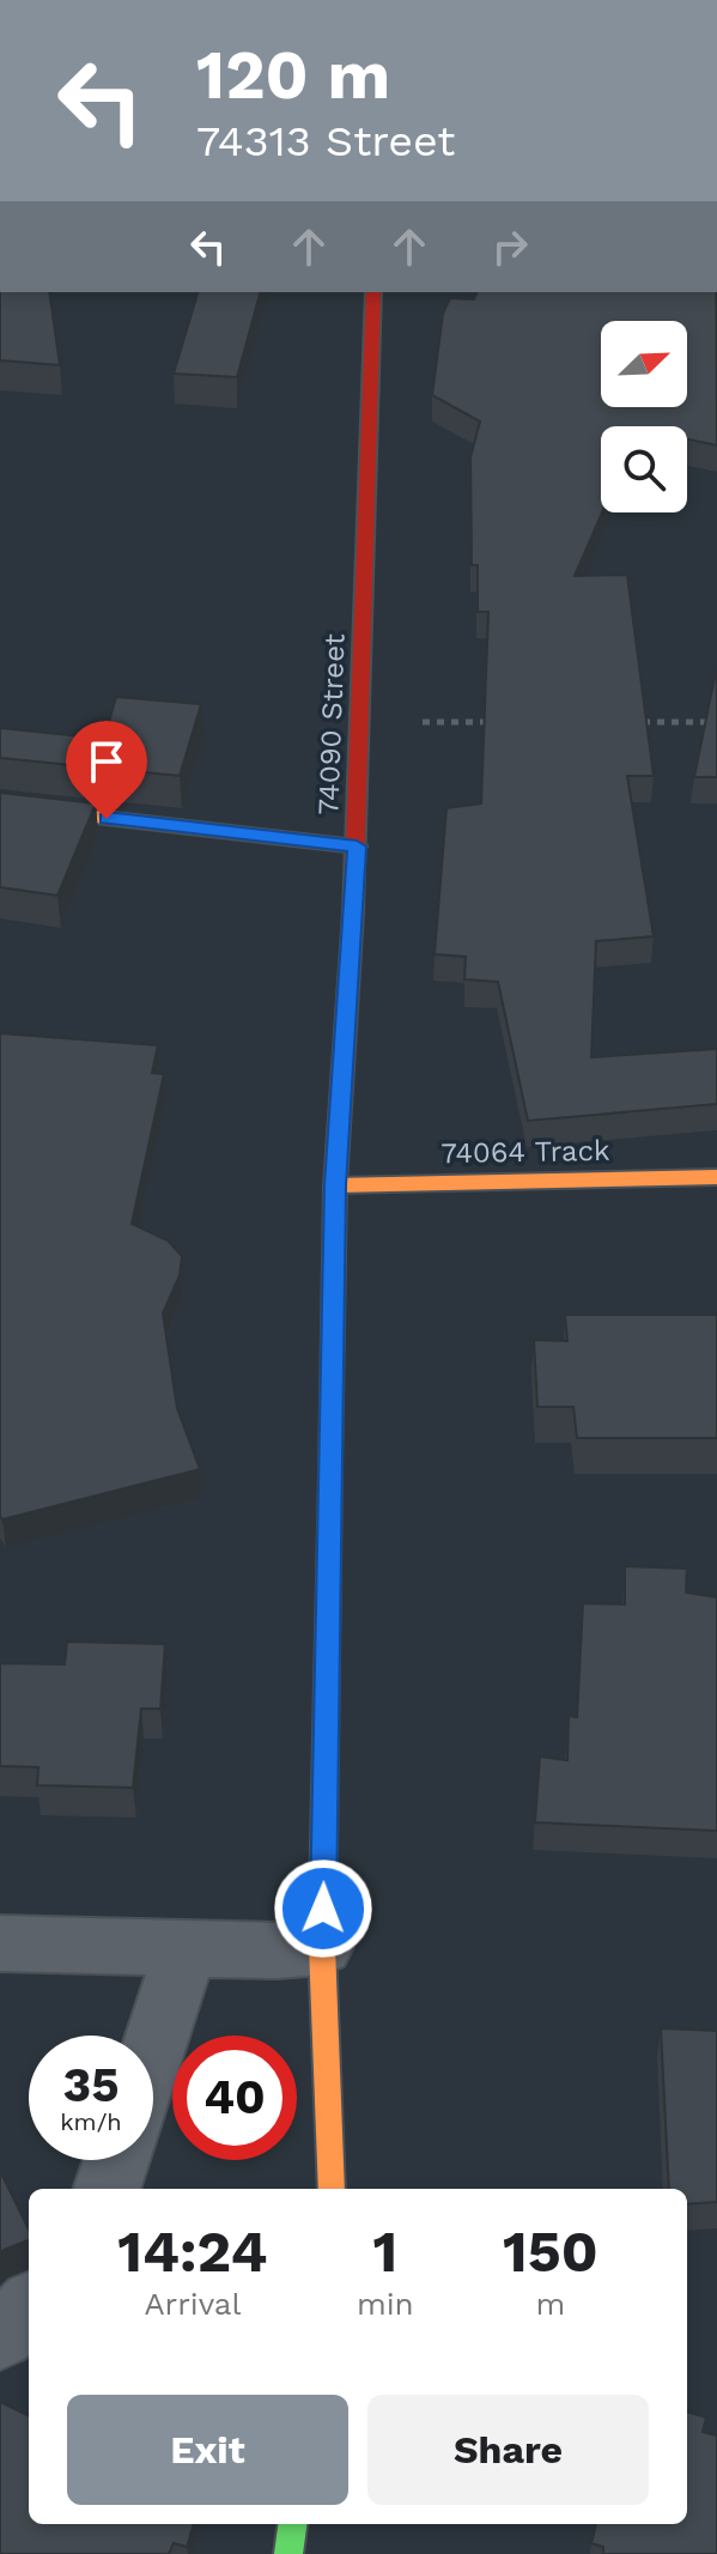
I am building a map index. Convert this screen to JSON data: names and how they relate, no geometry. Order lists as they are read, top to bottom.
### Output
{
  "streets": {
    "street": ["74090 Street", "74064 Track"]
  },
  "crossings": [
    ["74090 Street", "74064 Track"]
  ],
  "north": "top right",
  "page": {
    "turn": ["120 m", "74313 Street"],
    "speed": "35 km/h",
    "limit": "40",
    "eta": [
      "14:24",
      "Arrival",
      "1",
      "min",
      "150",
      "m"
    ],
    "buttons": ["Exit", "Share"]
  }
}
